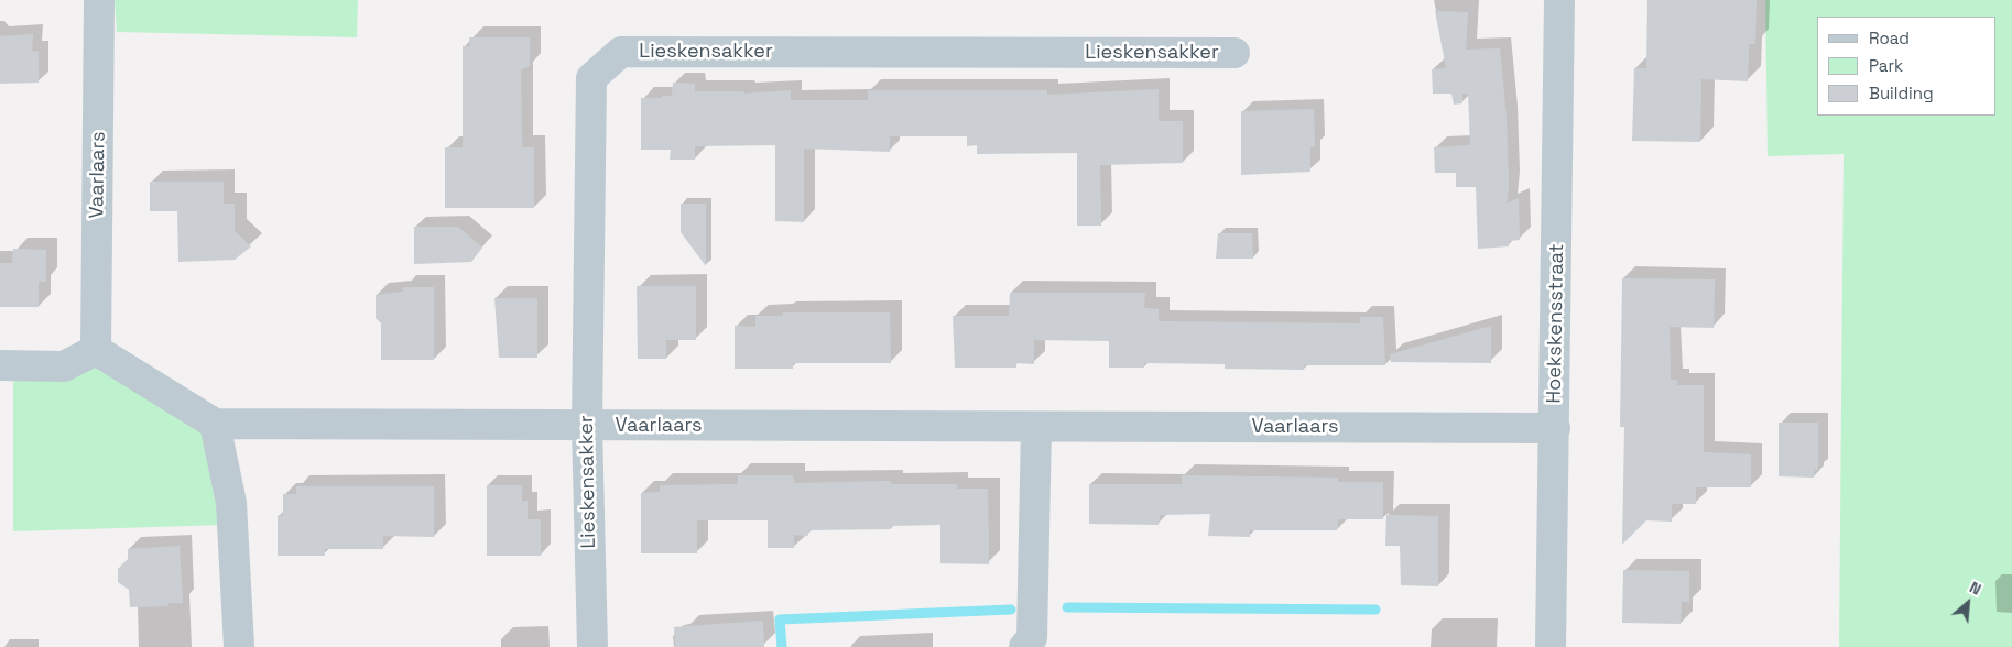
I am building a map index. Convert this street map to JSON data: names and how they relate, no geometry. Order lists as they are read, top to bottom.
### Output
{
  "streets": {
    "street": ["Lieskensakker", "Vaarlaars", "Hoekskensstraat"]
  },
  "crossings": [
    ["Lieskensakker", "Vaarlaars"],
    ["Vaarlaars", "Hoekskensstraat"]
  ],
  "legend": ["Road", "Park", "Building"],
  "north": "top right"
}
